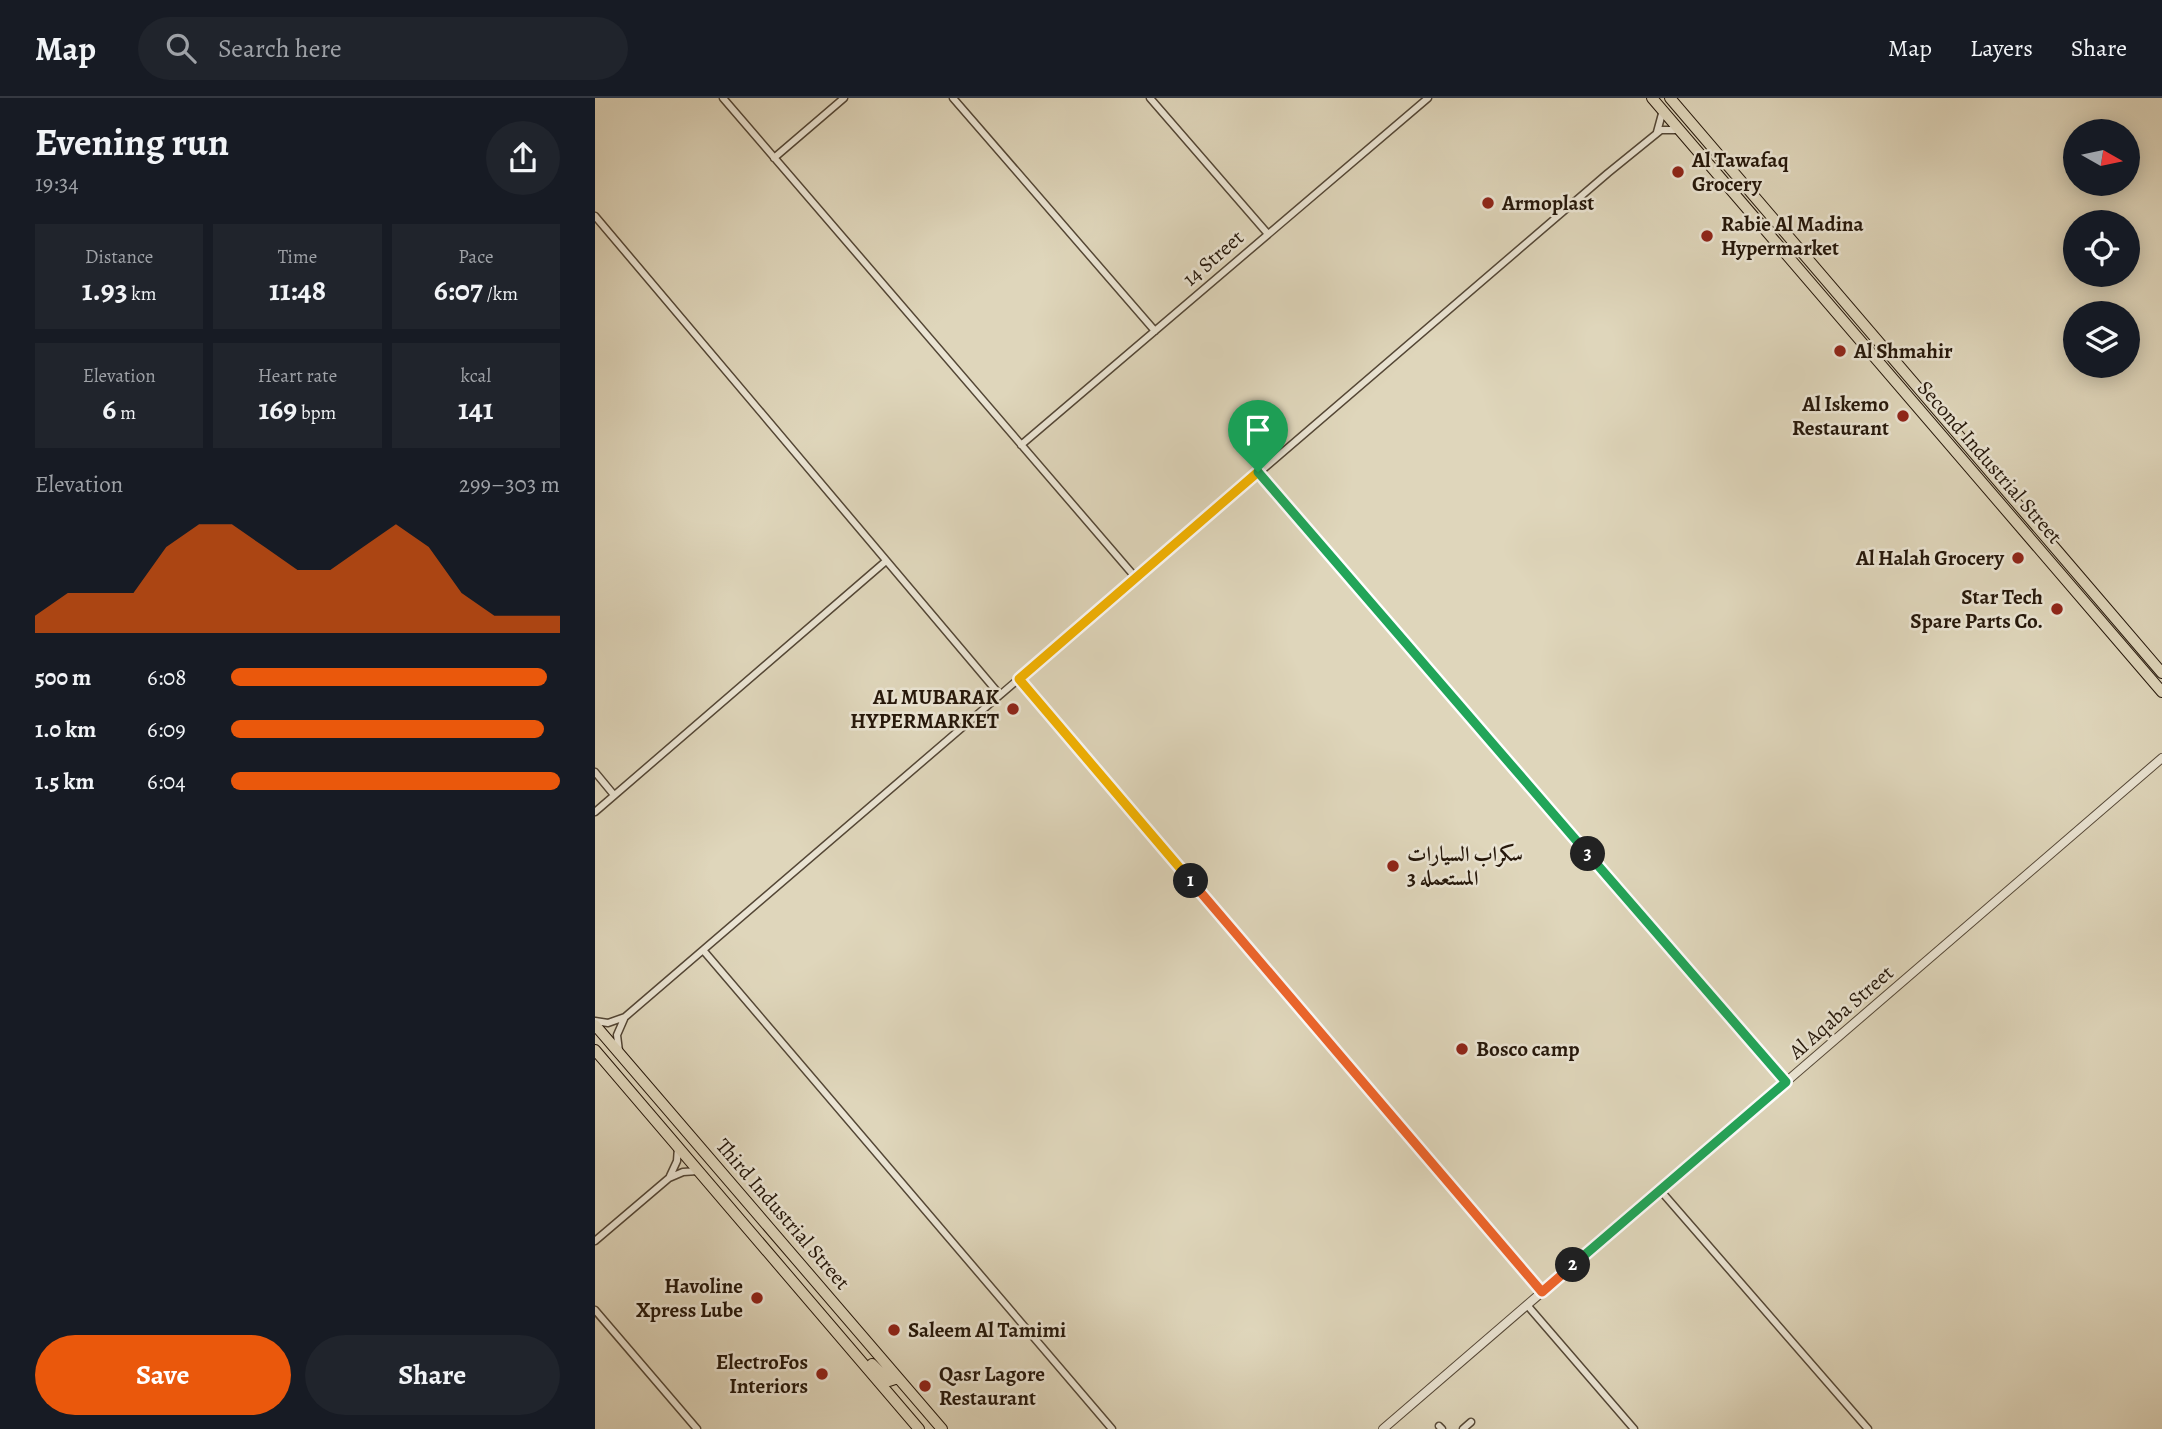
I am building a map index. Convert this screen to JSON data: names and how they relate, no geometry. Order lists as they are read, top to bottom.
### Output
{
  "streets": {
    "main road": ["Second Industrial Street", "Third Industrial Street"],
    "street": ["14 Street", "Al Aqaba Street"]
  },
  "places": [
    "Al Tawafaq Grocery",
    "Armoplast",
    "Rabie Al Madina Hypermarket",
    "Al Shmahir",
    "Al Iskemo Restaurant",
    "Al Halah Grocery",
    "Star Tech Spare Parts Co.",
    "AL MUBARAK HYPERMARKET",
    "سكراب السيارات المستعمله 3",
    "Bosco camp",
    "Havoline Xpress Lube",
    "Saleem Al Tamimi",
    "ElectroFos Interiors",
    "Qasr Lagore Restaurant"
  ],
  "north": "right",
  "page": {
    "header": "Map",
    "search": "Search here",
    "nav": ["Map", "Layers", "Share"],
    "heading": ["Evening run", "19:34"],
    "stats": [
      ["Distance", "1.93 km"],
      ["Time", "11:48"],
      ["Pace", "6:07 /km"],
      ["Elevation", "6 m"],
      ["Heart rate", "169 bpm"],
      ["kcal", "141"]
    ],
    "chart": ["Elevation", "299–303 m"],
    "list": [
      {
        "name": "500 m",
        "note": "6:08"
      },
      {
        "name": "1.0 km",
        "note": "6:09"
      },
      {
        "name": "1.5 km",
        "note": "6:04"
      }
    ],
    "pins": ["3", "1", "2"],
    "buttons": ["Save", "Share"]
  }
}
